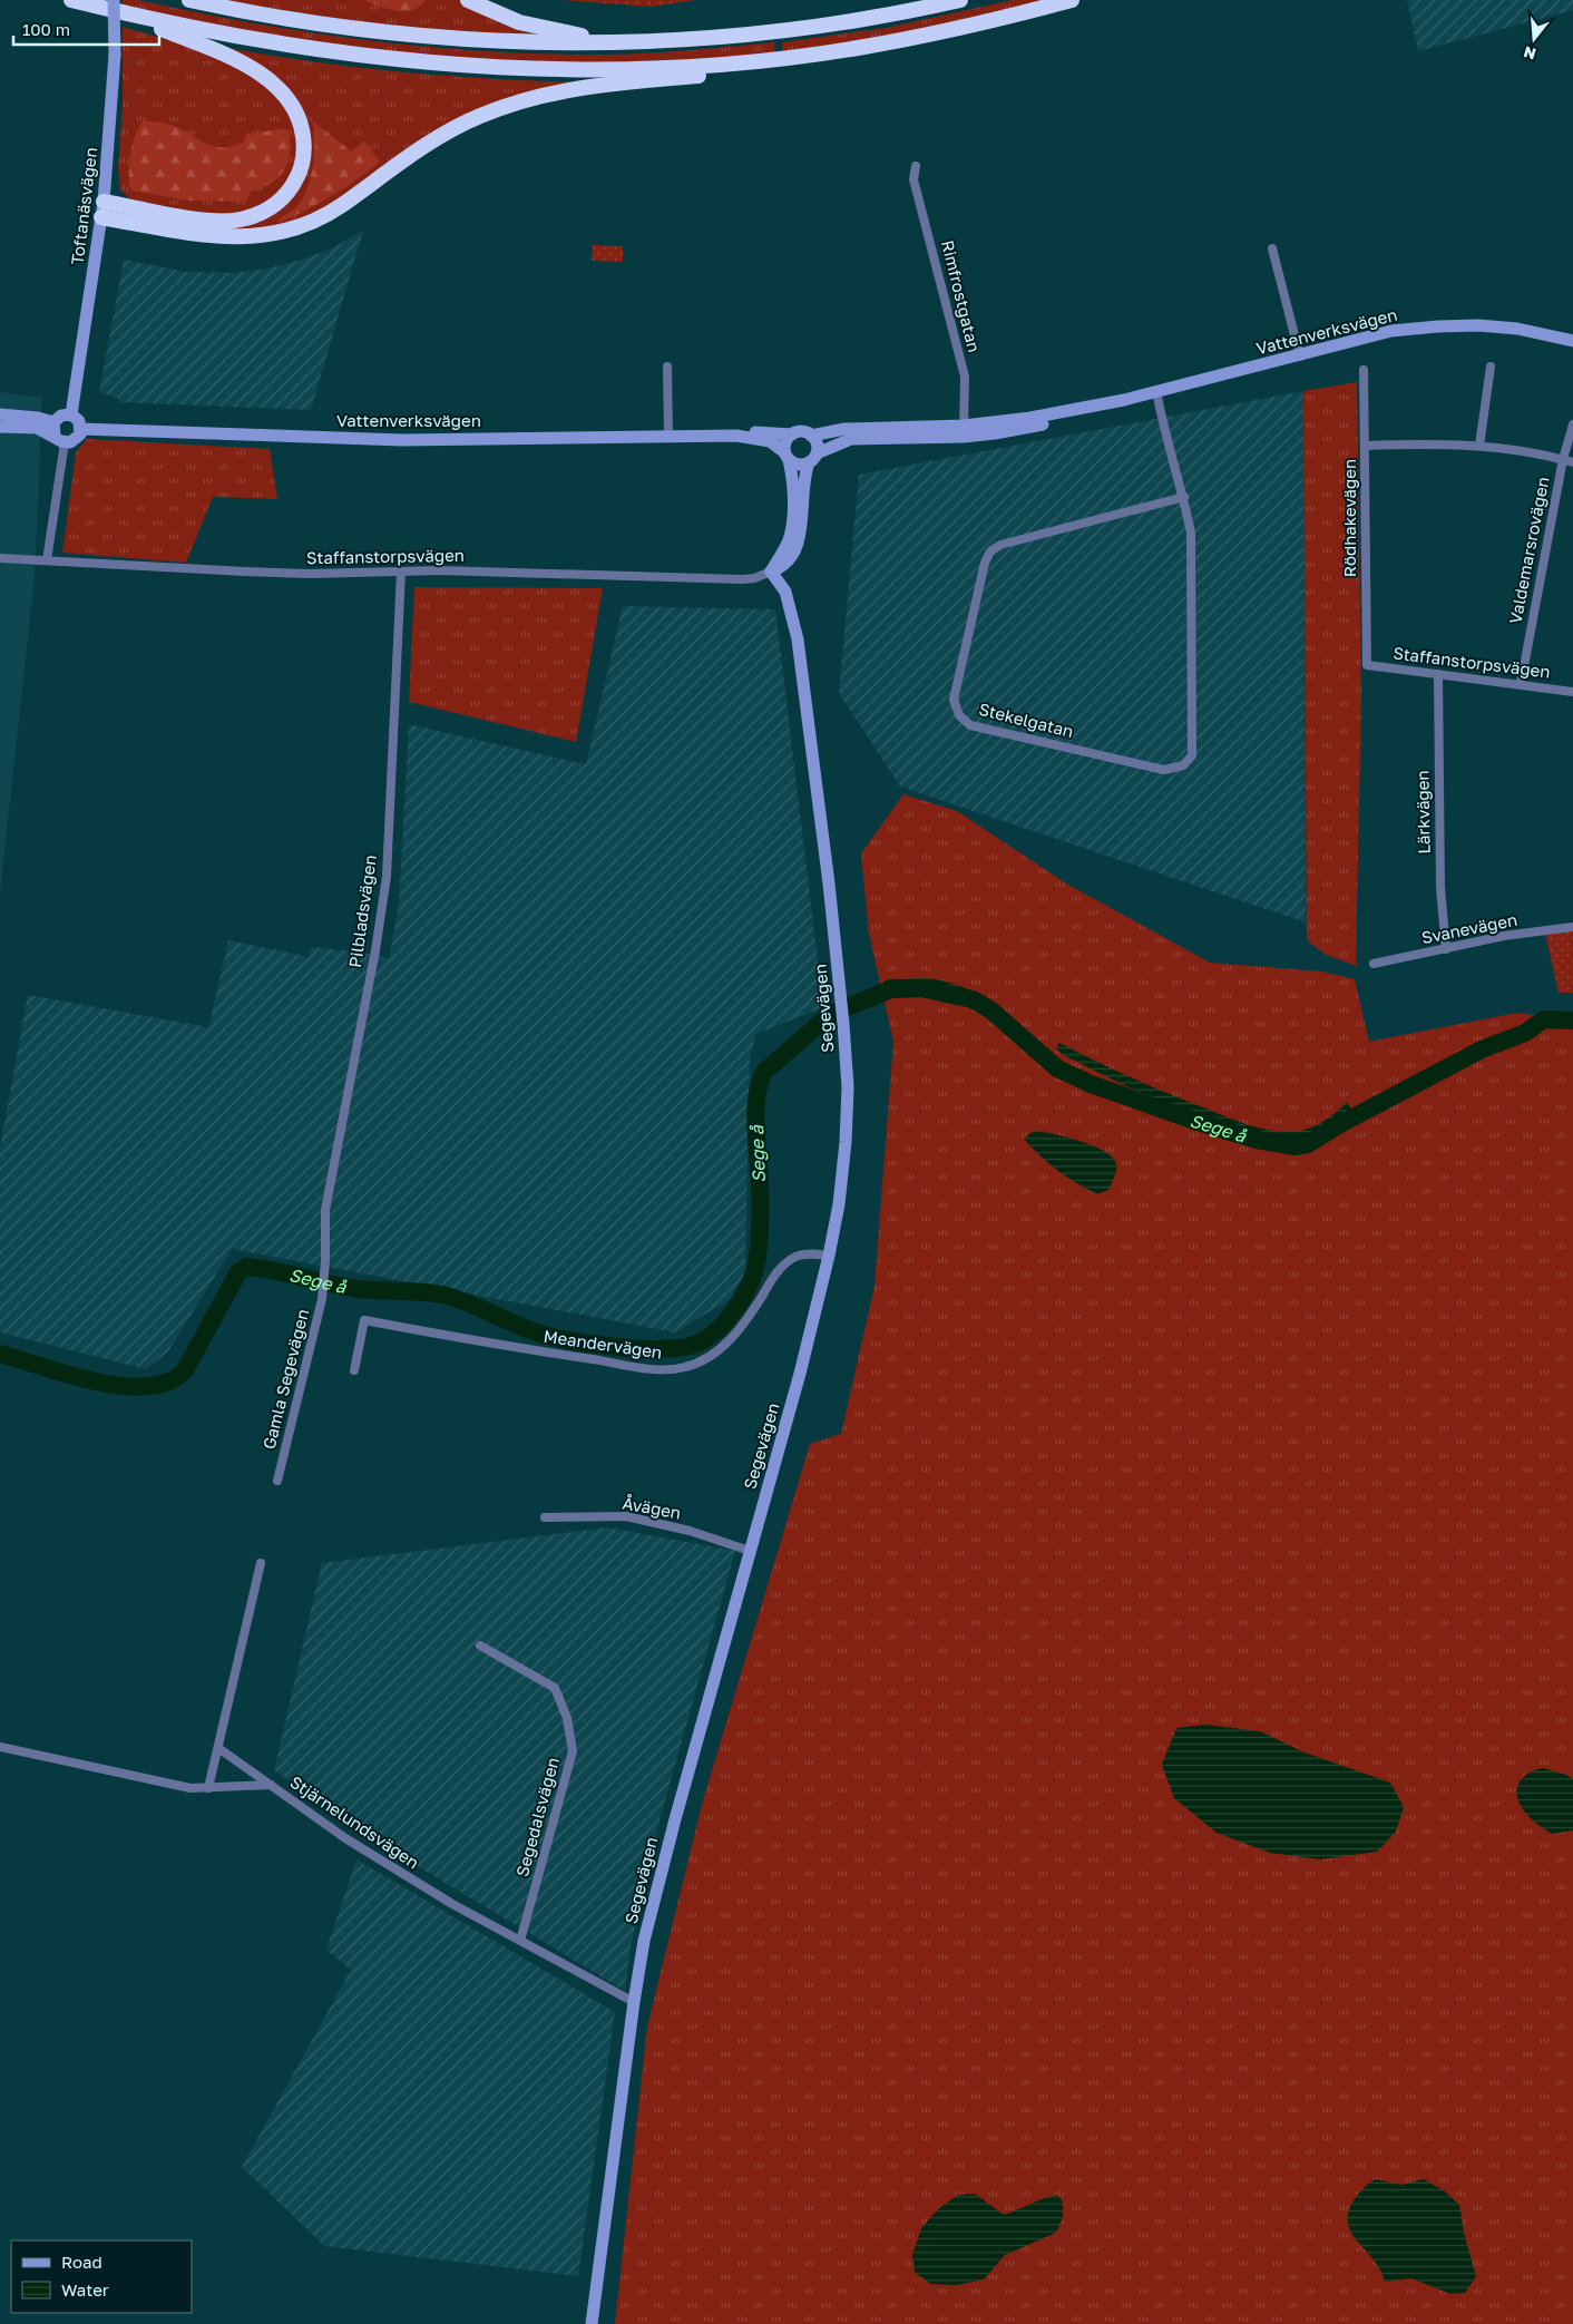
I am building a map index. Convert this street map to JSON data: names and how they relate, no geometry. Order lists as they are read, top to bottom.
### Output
{
  "streets": {
    "street": [
      "Toftanäsvägen",
      "Rimfrostgatan",
      "Vattenverksvägen",
      "Rödhakevägen",
      "Valdemarsrovägen",
      "Staffanstorpsvägen",
      "Stekelgatan",
      "Lärkvägen",
      "Pilbladsvägen",
      "Svanevägen",
      "Segevägen",
      "Meandervägen",
      "Gamla Segevägen",
      "Åvägen",
      "Segedalsvägen",
      "Stjärnelundsvägen"
    ]
  },
  "crossings": [
    ["Toftanäsvägen", "Vattenverksvägen"],
    ["Rimfrostgatan", "Vattenverksvägen"],
    ["Vattenverksvägen", "Stekelgatan"],
    ["Rödhakevägen", "Staffanstorpsvägen"],
    ["Valdemarsrovägen", "Staffanstorpsvägen"],
    ["Staffanstorpsvägen", "Lärkvägen"],
    ["Staffanstorpsvägen", "Pilbladsvägen"],
    ["Staffanstorpsvägen", "Segevägen"],
    ["Lärkvägen", "Svanevägen"],
    ["Pilbladsvägen", "Gamla Segevägen"],
    ["Segevägen", "Meandervägen"],
    ["Segevägen", "Åvägen"],
    ["Segevägen", "Stjärnelundsvägen"],
    ["Segedalsvägen", "Stjärnelundsvägen"]
  ],
  "water": ["Sege å"],
  "legend": ["Road", "Water"],
  "scale_bar": "100 m",
  "north": "bottom"
}
